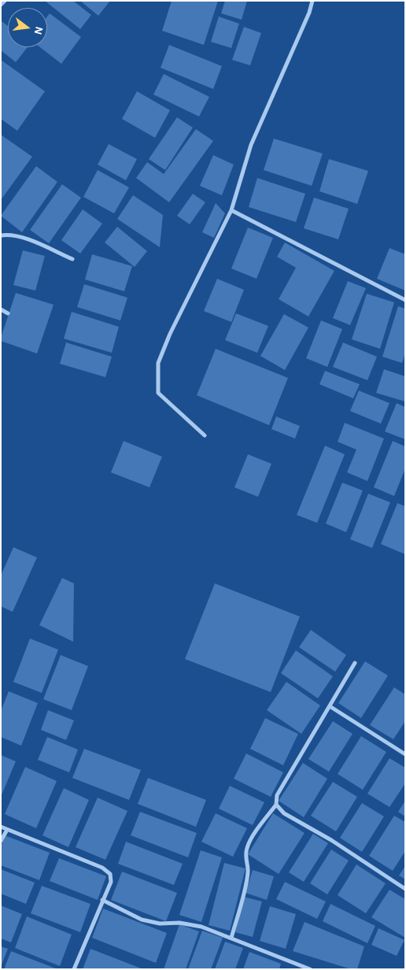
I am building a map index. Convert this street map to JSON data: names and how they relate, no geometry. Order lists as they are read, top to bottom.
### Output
{
  "north": "right"
}
